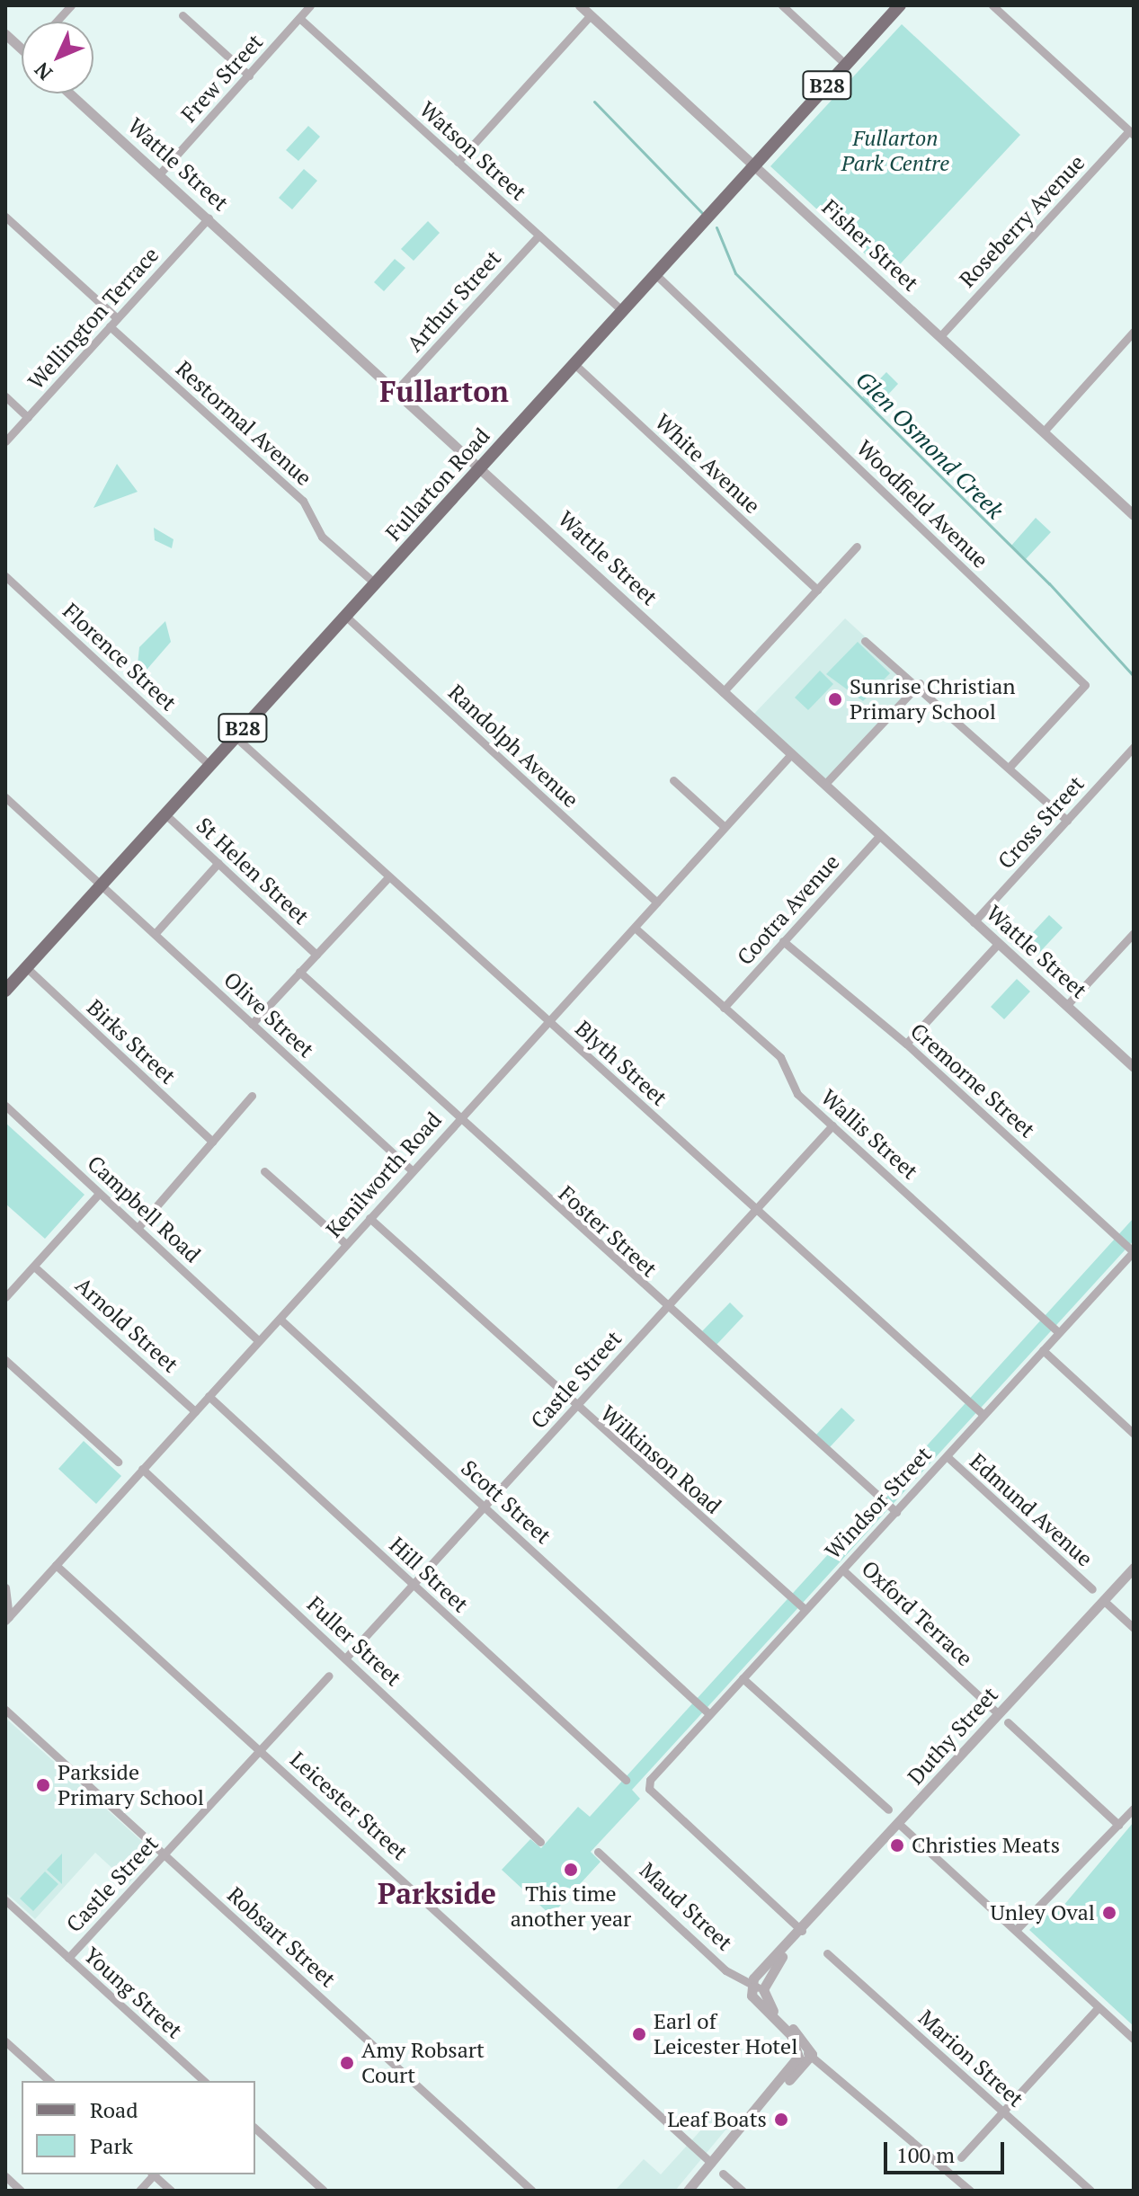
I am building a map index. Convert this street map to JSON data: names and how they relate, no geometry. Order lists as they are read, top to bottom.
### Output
{
  "streets": {
    "main road": ["B28", "Fullarton Road"],
    "street": [
      "Frew Street",
      "Watson Street",
      "Wattle Street",
      "Roseberry Avenue",
      "Fisher Street",
      "Arthur Street",
      "Wellington Terrace",
      "Restormal Avenue",
      "White Avenue",
      "Woodfield Avenue",
      "Florence Street",
      "Randolph Avenue",
      "Cross Street",
      "St Helen Street",
      "Cootra Avenue",
      "Olive Street",
      "Birks Street",
      "Blyth Street",
      "Cremorne Street",
      "Wallis Street",
      "Kenilworth Road",
      "Campbell Road",
      "Foster Street",
      "Arnold Street",
      "Castle Street",
      "Wilkinson Road",
      "Scott Street",
      "Windsor Street",
      "Edmund Avenue",
      "Hill Street",
      "Oxford Terrace",
      "Fuller Street",
      "Duthy Street",
      "Leicester Street",
      "Maud Street",
      "Robsart Street",
      "Young Street",
      "Marion Street"
    ]
  },
  "crossings": [
    ["Frew Street", "Watson Street"],
    ["Frew Street", "Wattle Street"],
    ["Watson Street", "Arthur Street"],
    ["Watson Street", "Fullarton Road"],
    ["Wattle Street", "Arthur Street"],
    ["Wattle Street", "Wellington Terrace"],
    ["Wattle Street", "Fullarton Road"],
    ["Wattle Street", "Cross Street"],
    ["Wattle Street", "Cootra Avenue"],
    ["Wattle Street", "Kenilworth Road"],
    ["Roseberry Avenue", "Fisher Street"],
    ["Fisher Street", "Fullarton Road"],
    ["Wellington Terrace", "Restormal Avenue"],
    ["Restormal Avenue", "Fullarton Road"],
    ["White Avenue", "Fullarton Road"],
    ["Fullarton Road", "Woodfield Avenue"],
    ["Fullarton Road", "Florence Street"],
    ["Fullarton Road", "Randolph Avenue"],
    ["Fullarton Road", "St Helen Street"],
    ["Fullarton Road", "Olive Street"],
    ["Fullarton Road", "Birks Street"],
    ["Fullarton Road", "Blyth Street"],
    ["Randolph Avenue", "Kenilworth Road"],
    ["Cootra Avenue", "Cremorne Street"],
    ["Cootra Avenue", "Wallis Street"],
    ["Olive Street", "Kenilworth Road"],
    ["Blyth Street", "Kenilworth Road"],
    ["Blyth Street", "Castle Street"],
    ["Blyth Street", "Windsor Street"],
    ["Cremorne Street", "Windsor Street"],
    ["Wallis Street", "Kenilworth Road"],
    ["Wallis Street", "Castle Street"],
    ["Wallis Street", "Windsor Street"],
    ["Kenilworth Road", "Campbell Road"],
    ["Kenilworth Road", "Foster Street"],
    ["Kenilworth Road", "Arnold Street"],
    ["Kenilworth Road", "Wilkinson Road"],
    ["Kenilworth Road", "Scott Street"],
    ["Kenilworth Road", "Hill Street"],
    ["Kenilworth Road", "Fuller Street"],
    ["Kenilworth Road", "Leicester Street"],
    ["Foster Street", "Castle Street"],
    ["Foster Street", "Windsor Street"],
    ["Castle Street", "Wilkinson Road"],
    ["Castle Street", "Scott Street"],
    ["Castle Street", "Hill Street"],
    ["Castle Street", "Fuller Street"],
    ["Castle Street", "Leicester Street"],
    ["Castle Street", "Robsart Street"],
    ["Castle Street", "Young Street"],
    ["Wilkinson Road", "Windsor Street"],
    ["Scott Street", "Windsor Street"],
    ["Windsor Street", "Edmund Avenue"],
    ["Windsor Street", "Oxford Terrace"],
    ["Windsor Street", "Duthy Street"],
    ["Oxford Terrace", "Duthy Street"],
    ["Duthy Street", "Maud Street"]
  ],
  "districts": ["Fullarton", "Parkside"],
  "water": ["Glen Osmond Creek"],
  "parks": ["Fullarton Park Centre"],
  "places": [
    "Sunrise Christian Primary School",
    "Parkside Primary School",
    "Christies Meats",
    "This time another year",
    "Unley Oval",
    "Earl of Leicester Hotel",
    "Amy Robsart Court",
    "Leaf Boats"
  ],
  "legend": ["Road", "Park"],
  "scale_bar": "100 m",
  "north": "bottom left"
}
